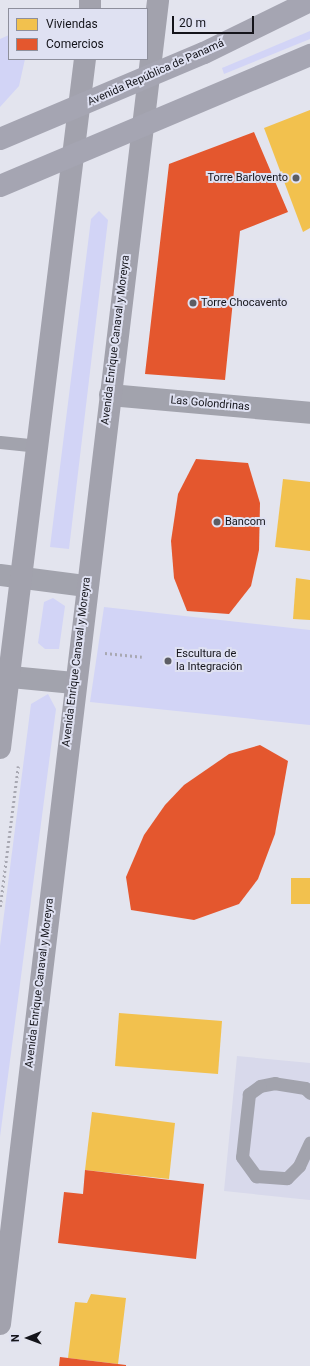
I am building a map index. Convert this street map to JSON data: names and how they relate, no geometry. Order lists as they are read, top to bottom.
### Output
{
  "streets": {
    "main road": ["Avenida República de Panamá"],
    "street": ["Avenida Enrique Canaval y Moreyra", "Las Golondrinas"]
  },
  "crossings": [
    ["Avenida República de Panamá", "Avenida Enrique Canaval y Moreyra"],
    ["Avenida Enrique Canaval y Moreyra", "Las Golondrinas"]
  ],
  "places": [
    "Torre Barlovento",
    "Torre Chocavento",
    "Bancom",
    "Escultura de la Integración"
  ],
  "legend": ["Viviendas", "Comercios"],
  "scale_bar": "20 m",
  "north": "left"
}
